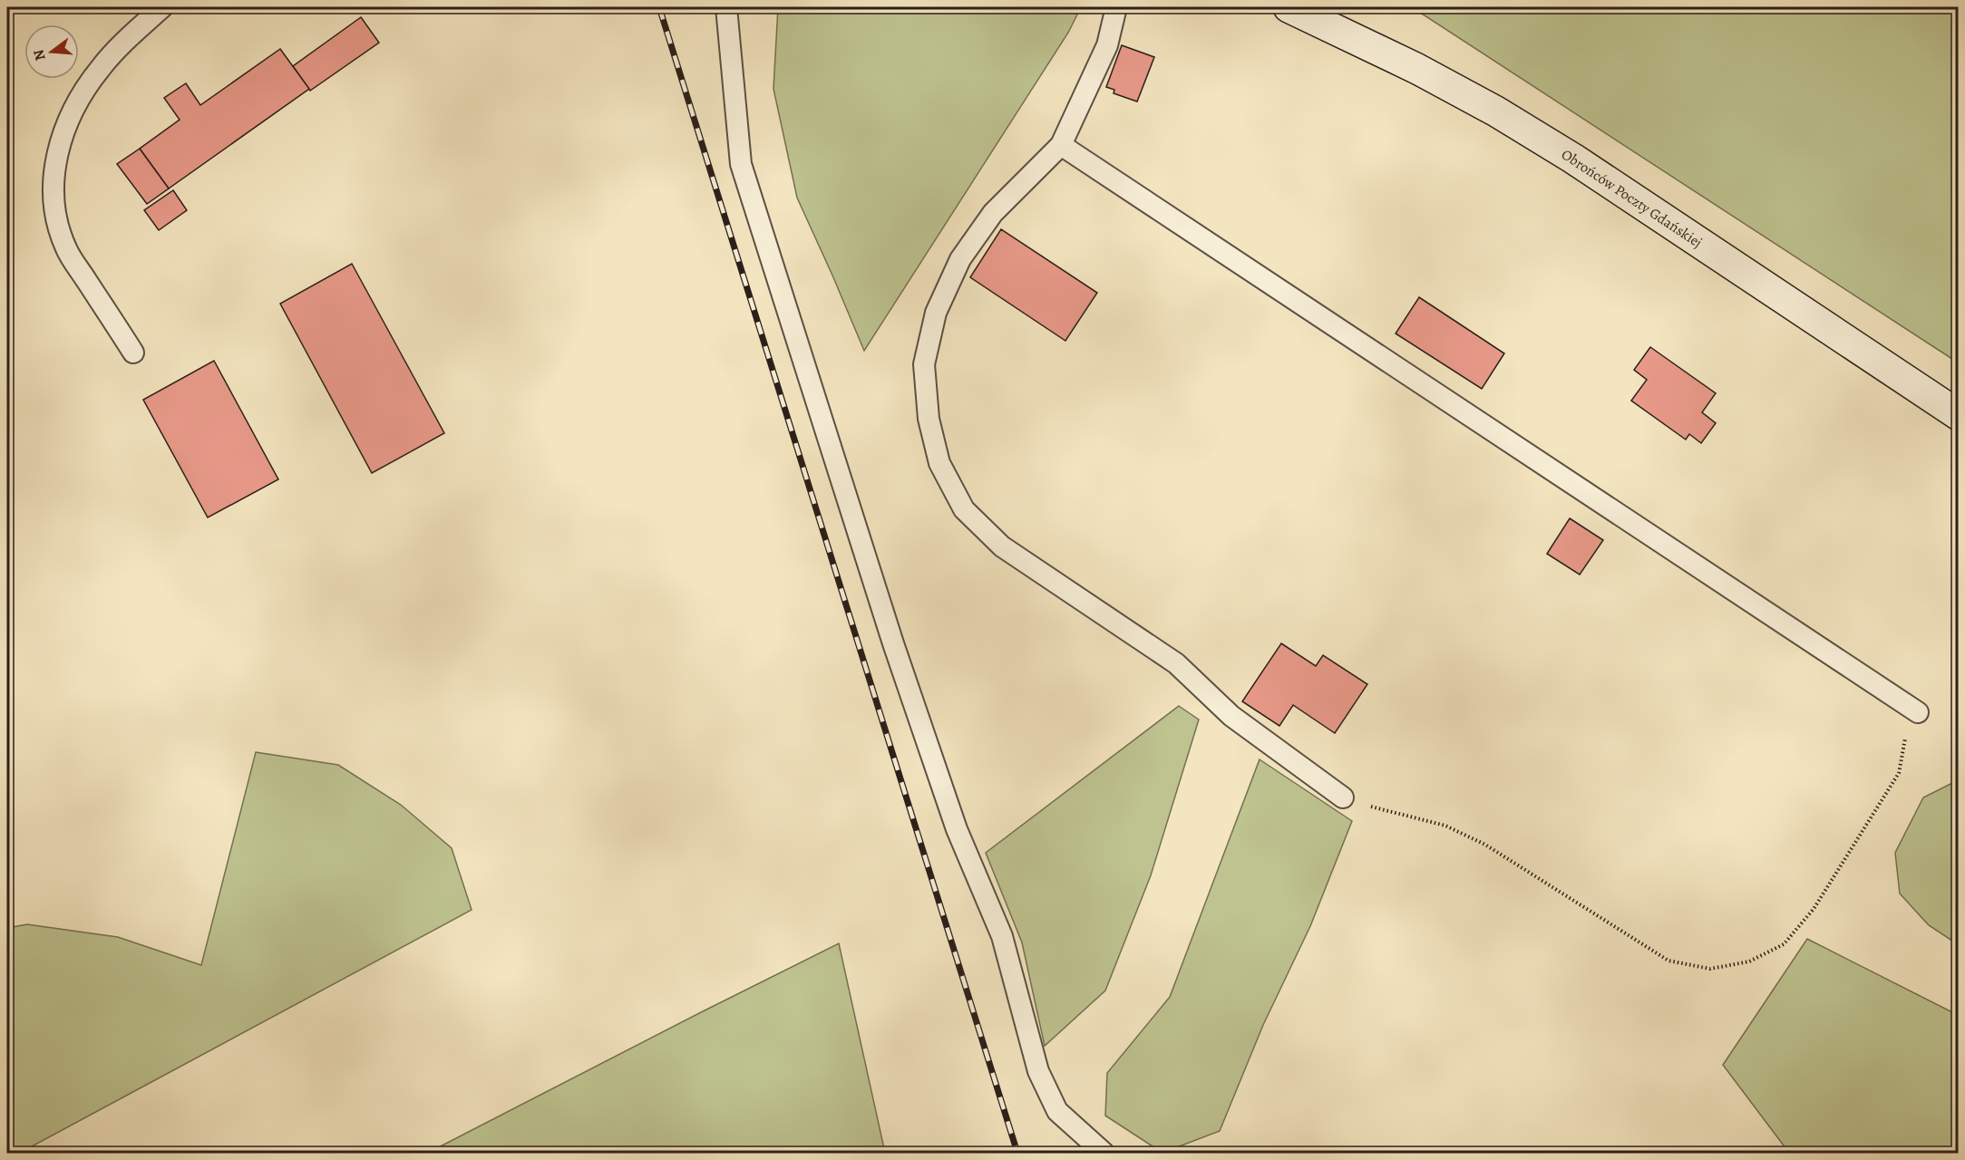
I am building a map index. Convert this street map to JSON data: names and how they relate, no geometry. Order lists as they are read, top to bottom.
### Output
{
  "streets": {
    "main road": ["Obrońców Poczty Gdańskiej"]
  },
  "north": "left"
}
